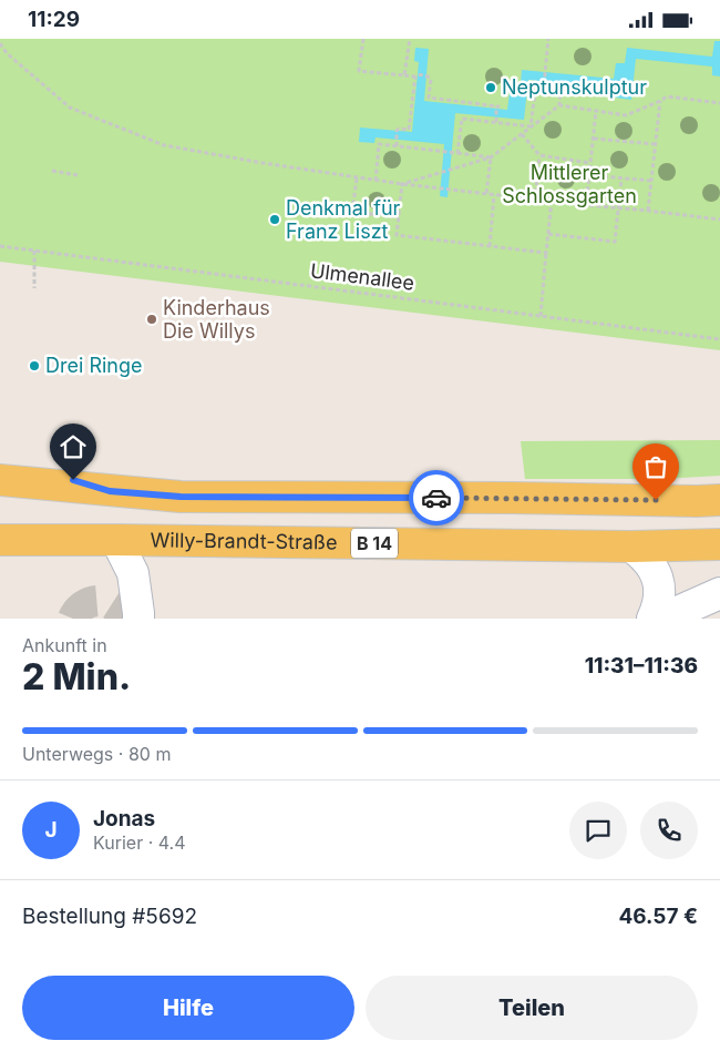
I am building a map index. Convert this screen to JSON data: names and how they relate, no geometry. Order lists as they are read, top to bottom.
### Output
{
  "streets": {
    "main road": ["Willy-Brandt-Straße", "B 14"],
    "path": ["Ulmenallee"]
  },
  "parks": ["Mittlerer Schlossgarten"],
  "places": [
    "Neptunskulptur",
    "Denkmal für Franz Liszt",
    "Kinderhaus Die Willys",
    "Drei Ringe"
  ],
  "page": {
    "status": "11:29",
    "heading": ["2 Min.", "Ankunft in", "11:31–11:36"],
    "panel": [
      "Jonas",
      "Kurier · 4.4",
      "Bestellung #5692",
      "46.57 €"
    ],
    "bar": "Unterwegs · 80 m",
    "round": "J",
    "buttons": ["Hilfe", "Teilen"]
  }
}
